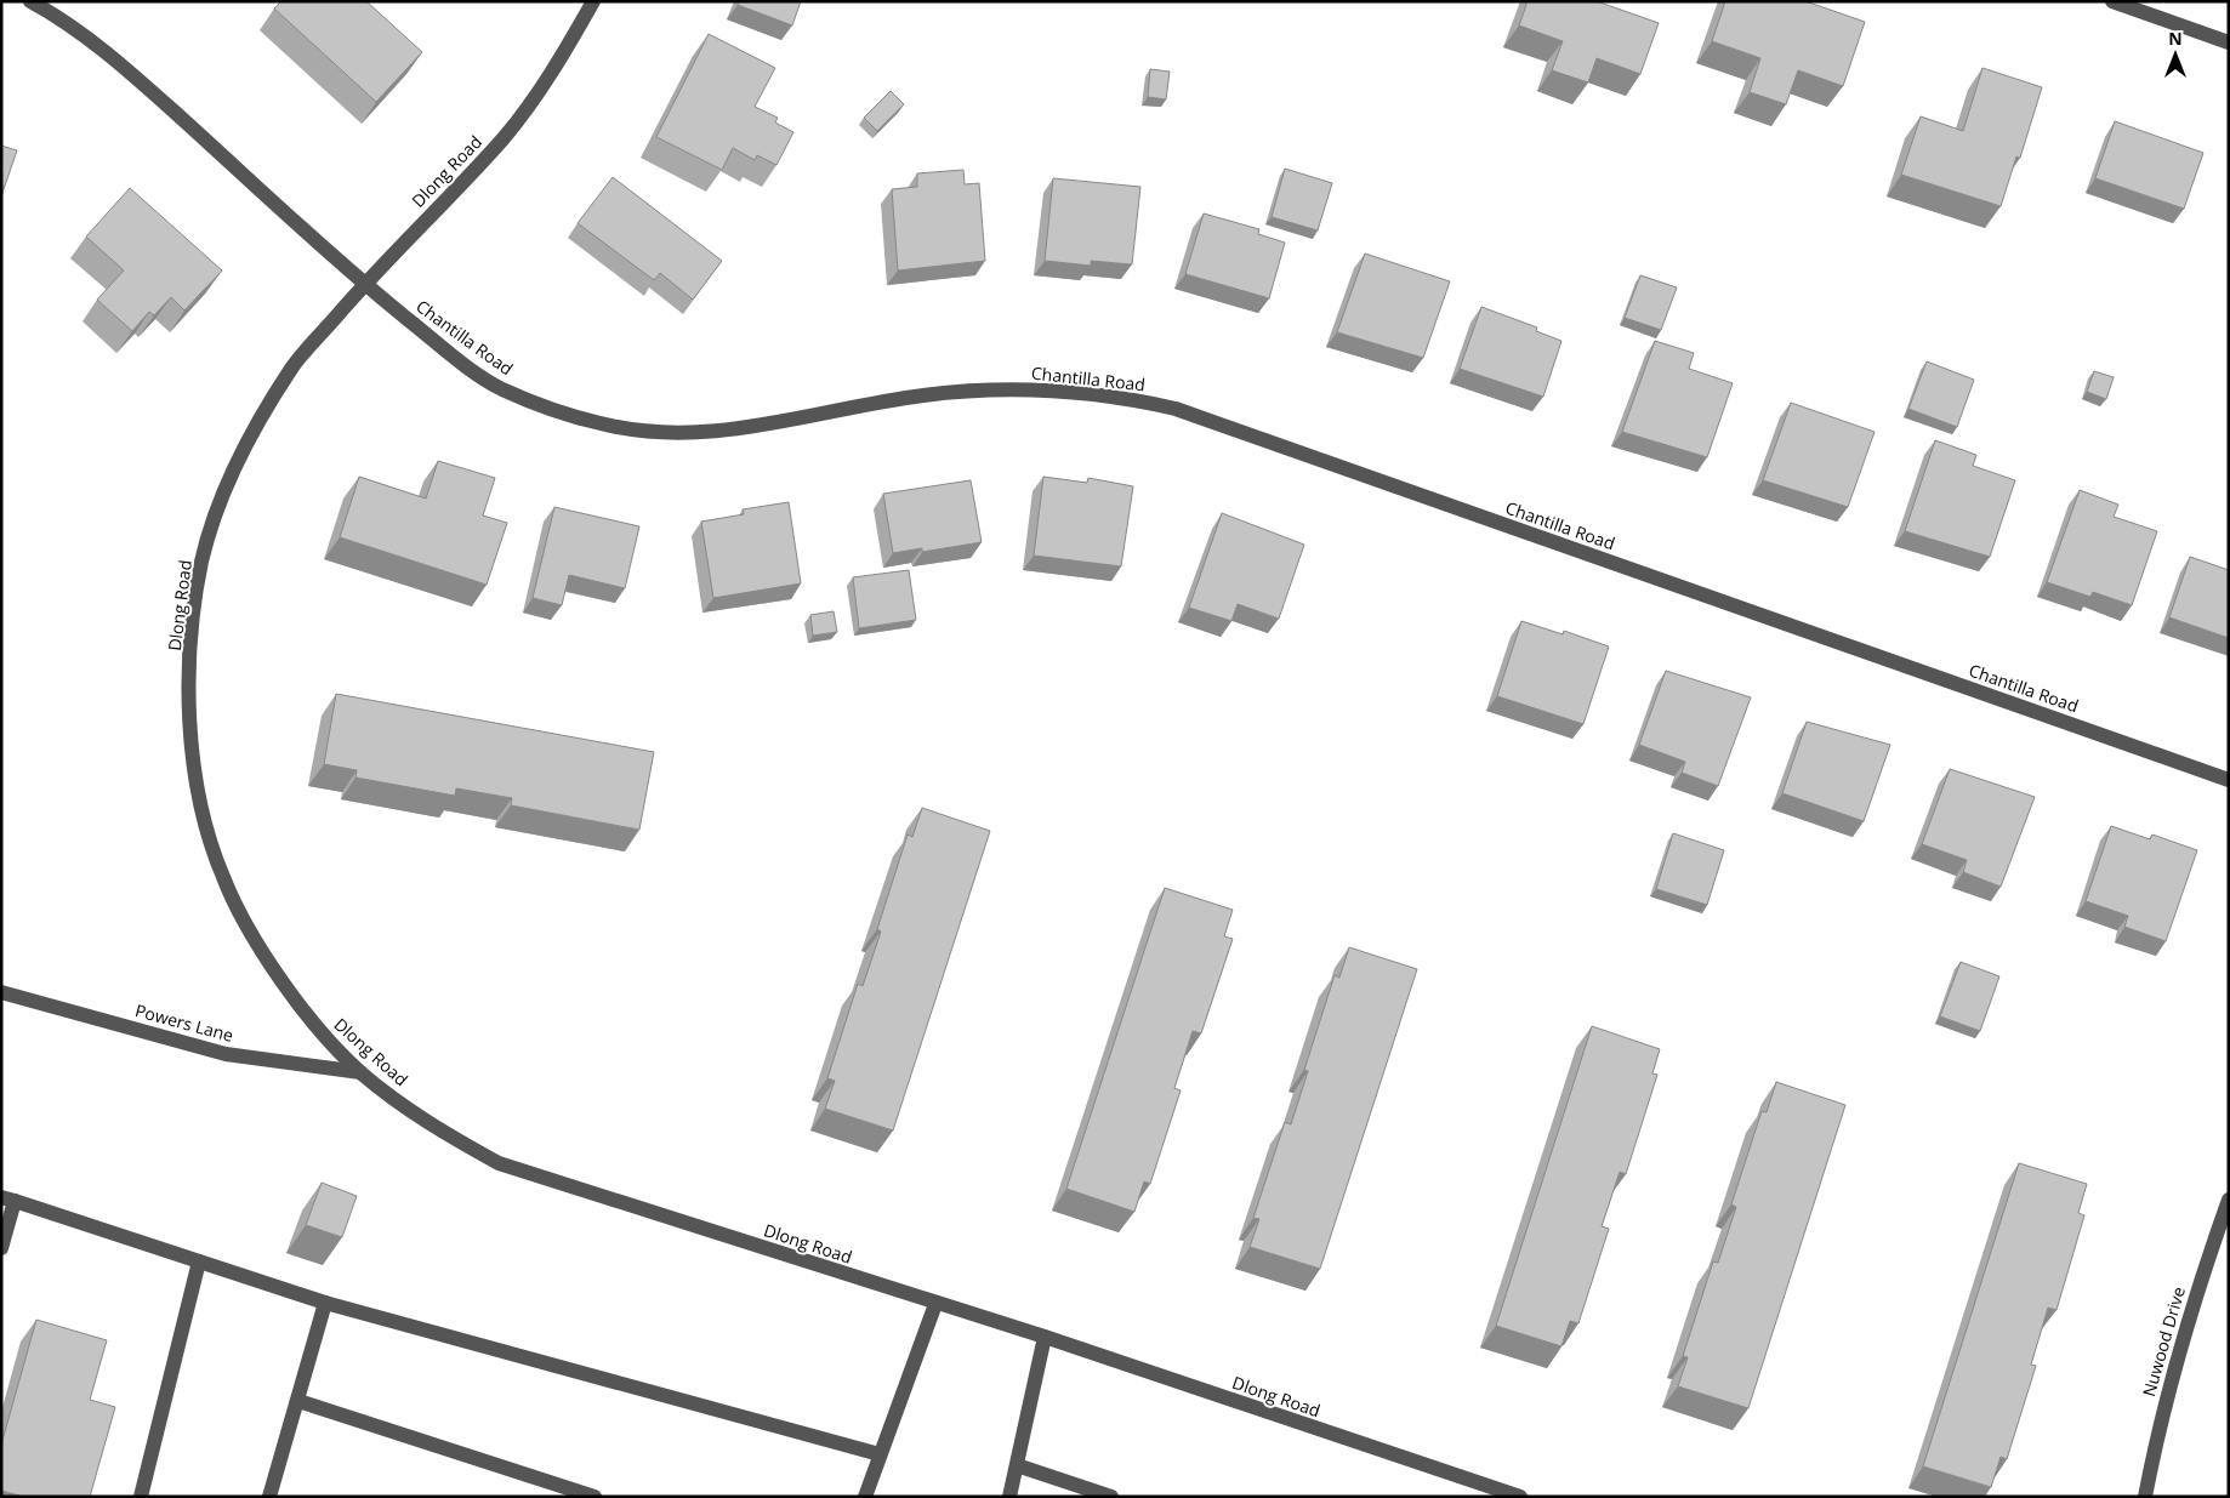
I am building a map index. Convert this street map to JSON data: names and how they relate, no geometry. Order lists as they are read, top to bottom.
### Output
{
  "streets": {
    "street": [
      "Dlong Road",
      "Chantilla Road",
      "Powers Lane",
      "Nuwood Drive"
    ]
  },
  "crossings": [
    ["Dlong Road", "Chantilla Road"],
    ["Dlong Road", "Powers Lane"]
  ],
  "north": "top"
}
